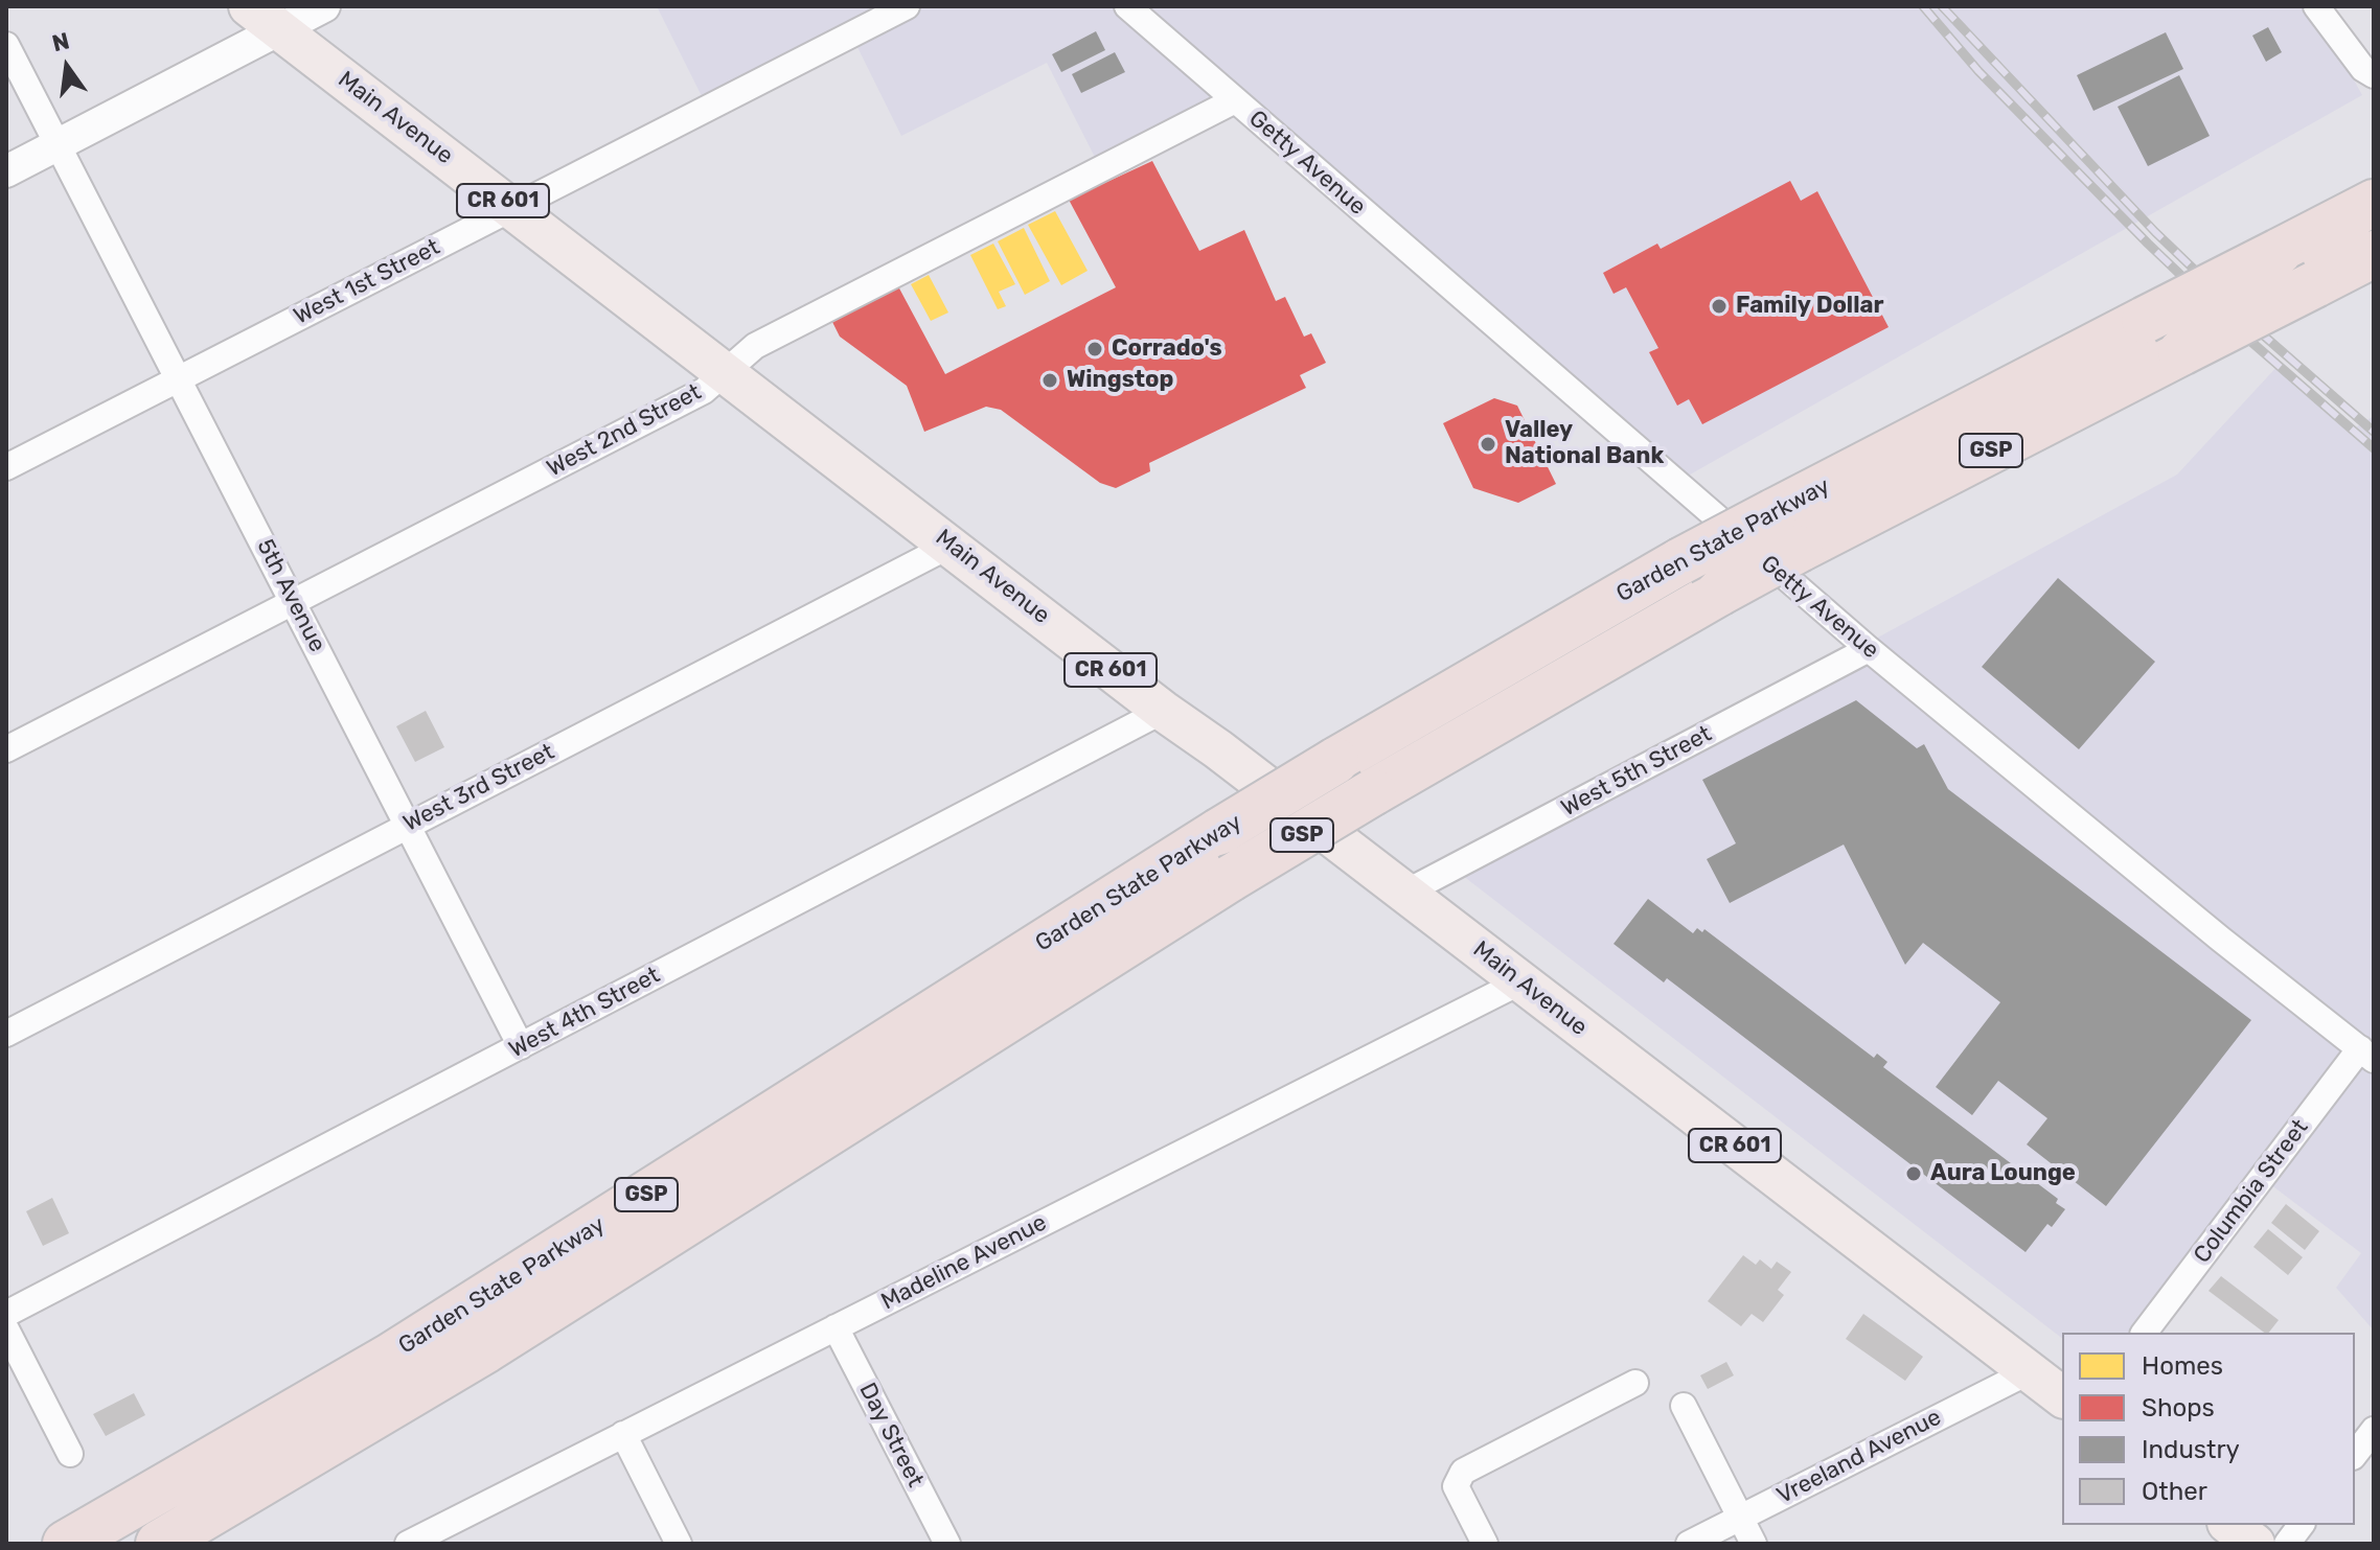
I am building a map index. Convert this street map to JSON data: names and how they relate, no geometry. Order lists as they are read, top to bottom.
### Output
{
  "streets": {
    "highway": ["GSP", "Garden State Parkway"],
    "main road": ["Main Avenue", "CR 601"],
    "street": [
      "Getty Avenue",
      "West 1st Street",
      "West 2nd Street",
      "5th Avenue",
      "West 5th Street",
      "West 3rd Street",
      "West 4th Street",
      "Columbia Street",
      "Madeline Avenue",
      "Day Street",
      "Vreeland Avenue"
    ]
  },
  "crossings": [
    ["Main Avenue", "West 1st Street"],
    ["Main Avenue", "West 2nd Street"],
    ["Main Avenue", "West 5th Street"],
    ["Main Avenue", "West 3rd Street"],
    ["Main Avenue", "West 4th Street"],
    ["Main Avenue", "Madeline Avenue"],
    ["Main Avenue", "Vreeland Avenue"],
    ["Getty Avenue", "West 2nd Street"],
    ["Getty Avenue", "West 5th Street"],
    ["Getty Avenue", "Columbia Street"],
    ["West 1st Street", "5th Avenue"],
    ["West 2nd Street", "5th Avenue"],
    ["5th Avenue", "West 3rd Street"],
    ["5th Avenue", "West 4th Street"],
    ["Madeline Avenue", "Day Street"]
  ],
  "places": [
    "Family Dollar",
    "Corrado's",
    "Wingstop",
    "Valley National Bank",
    "Aura Lounge"
  ],
  "legend": [
    "Homes",
    "Shops",
    "Industry",
    "Other"
  ],
  "north": "top"
}
